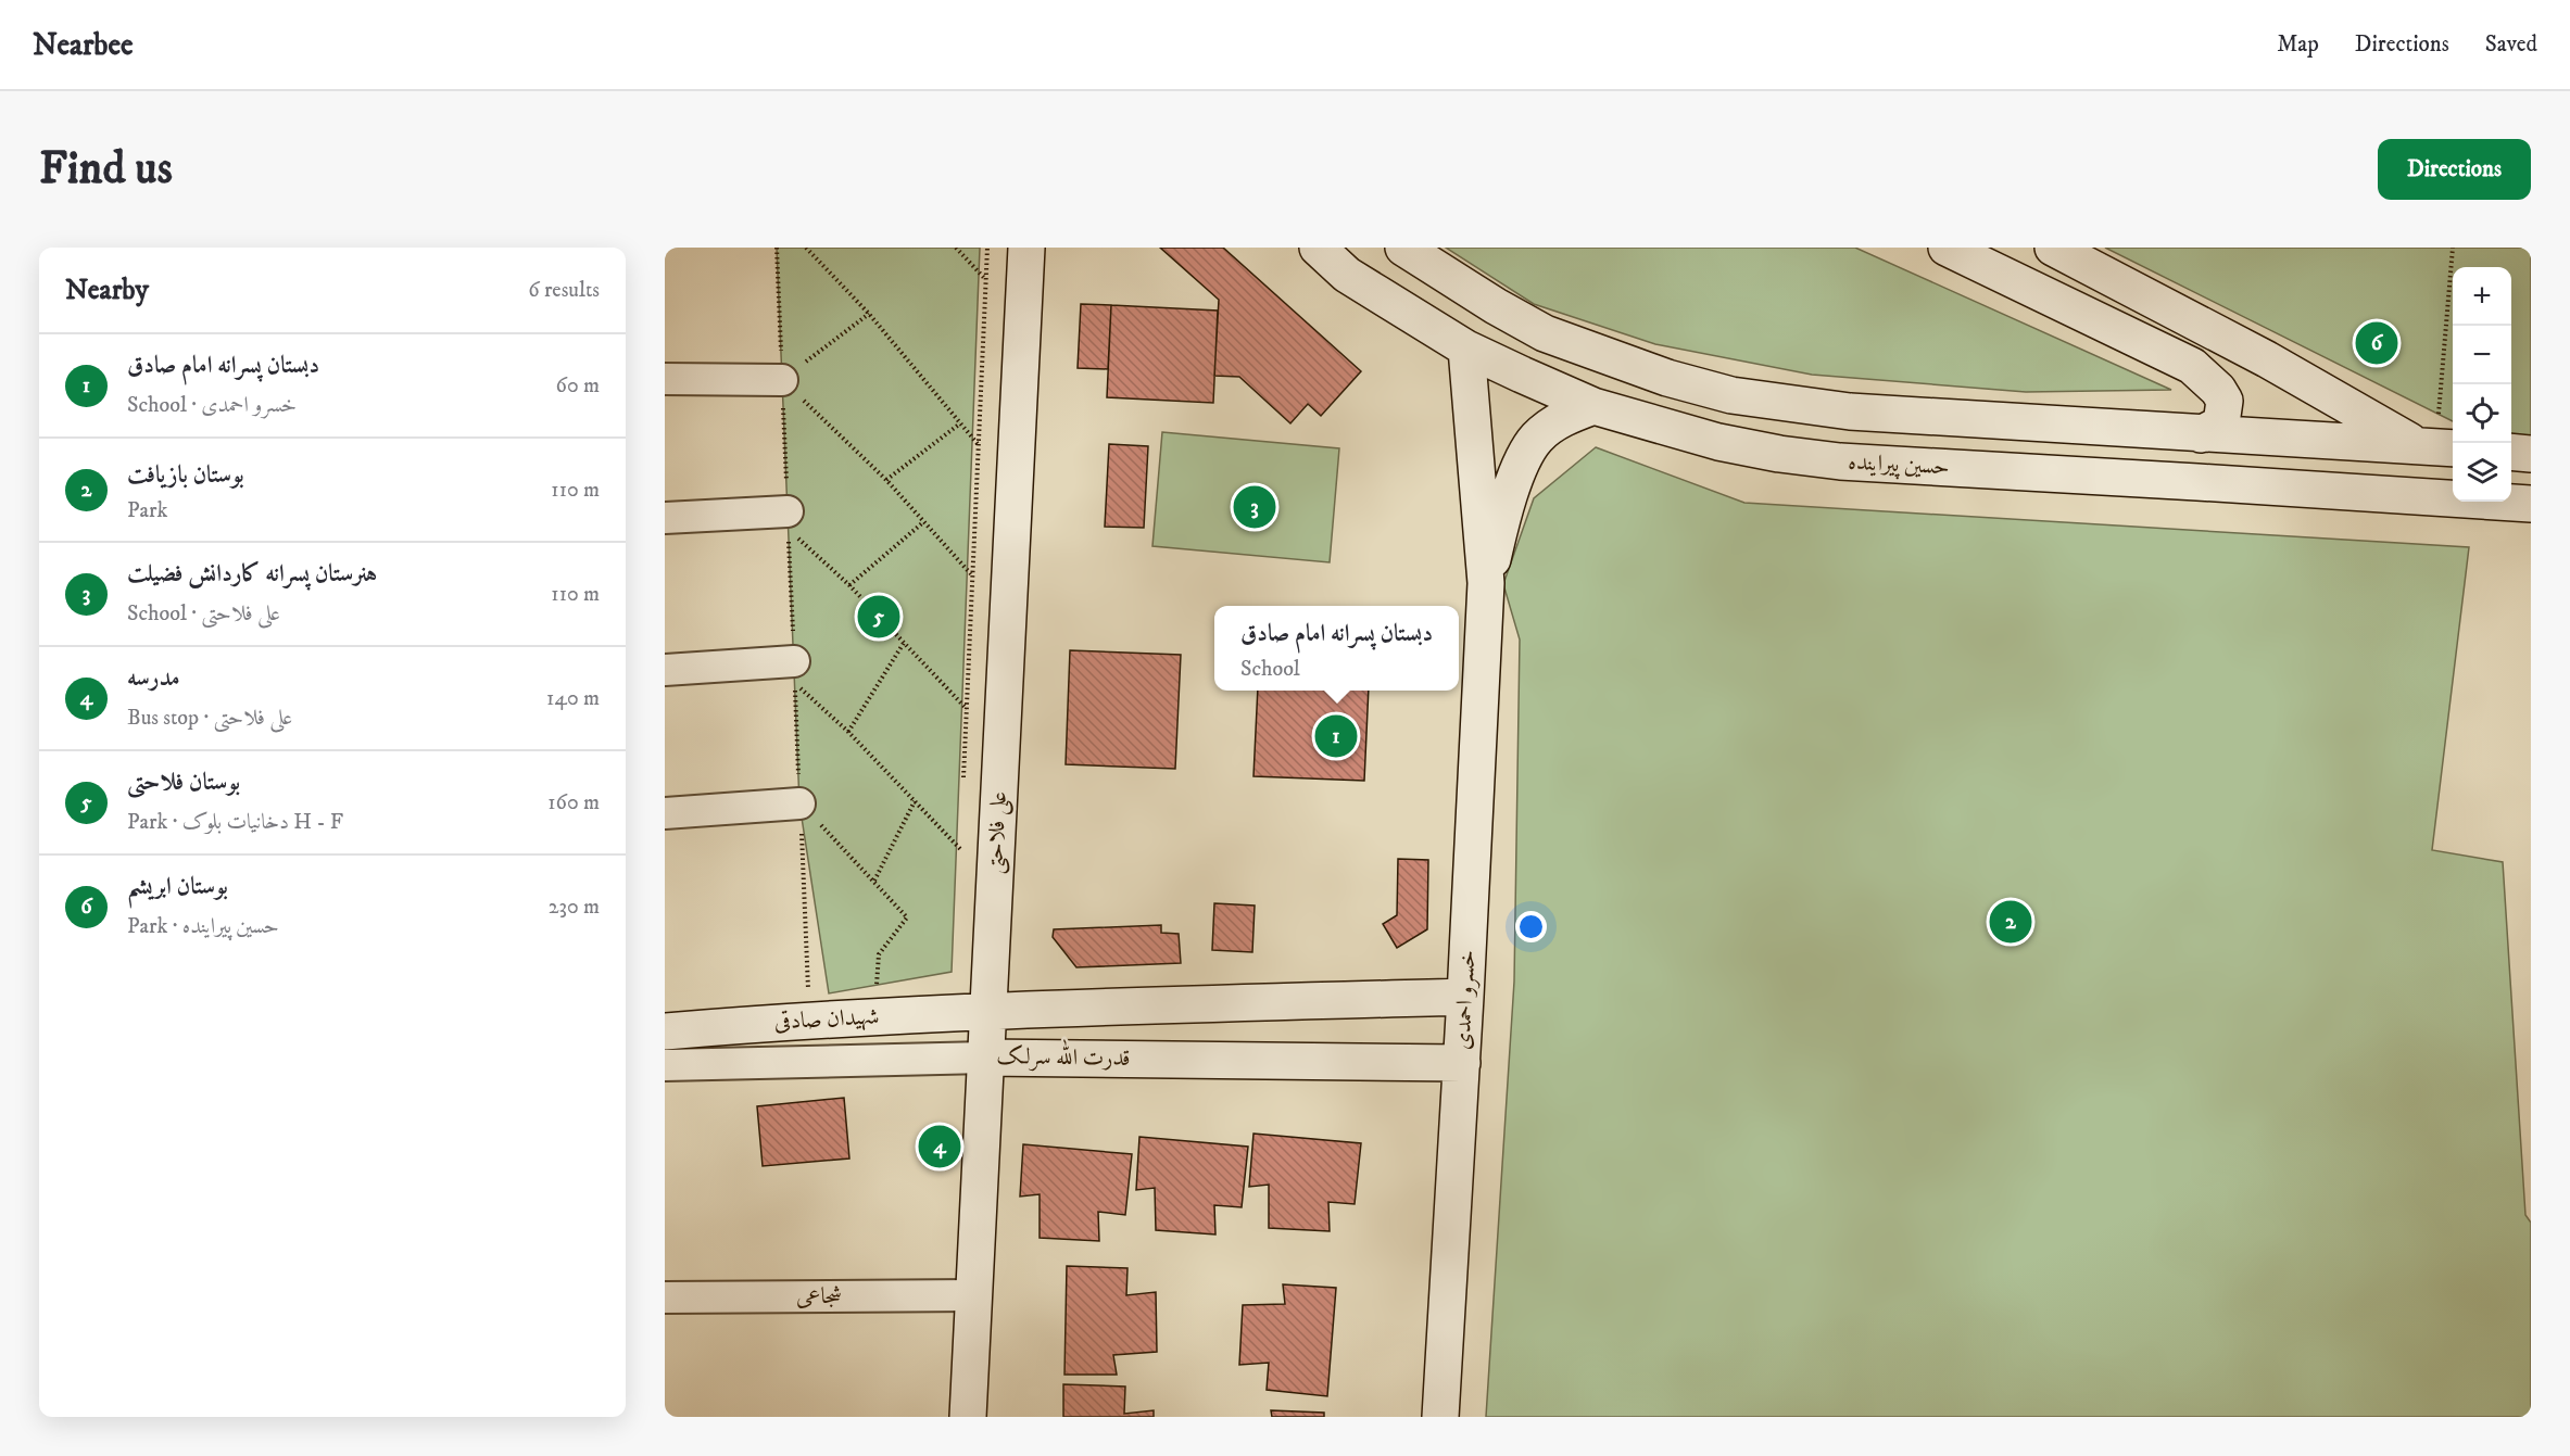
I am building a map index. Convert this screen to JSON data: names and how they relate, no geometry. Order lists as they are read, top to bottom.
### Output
{
  "streets": {
    "street": [
      "حسین پیراینده",
      "علی فلاحتی",
      "خسرو احمدی",
      "شهیدان صادقی",
      "قدرت الله سرلک",
      "شجاعی"
    ]
  },
  "crossings": [
    ["علی فلاحتی", "شهیدان صادقی"],
    ["علی فلاحتی", "قدرت الله سرلک"],
    ["علی فلاحتی", "شجاعی"],
    ["خسرو احمدی", "قدرت الله سرلک"],
    ["شهیدان صادقی", "قدرت الله سرلک"]
  ],
  "page": {
    "header": "Nearbee",
    "nav": ["Map", "Directions", "Saved"],
    "buttons": "Directions",
    "title": "Find us",
    "heading": ["Nearby", "6 results"],
    "map_buttons": ["+", "−"],
    "pins": [
      "6",
      "3",
      "5",
      "1",
      "2",
      "4"
    ],
    "list": [
      {
        "mark": "1",
        "name": "دبستان پسرانه امام صادق",
        "note": "School · خسرو احمدی",
        "value": "60 m"
      },
      {
        "mark": "2",
        "name": "بوستان بازیافت",
        "note": "Park",
        "value": "110 m"
      },
      {
        "mark": "3",
        "name": "هنرستان پسرانه کاردانش فضیلت",
        "note": "School · علی فلاحتی",
        "value": "110 m"
      },
      {
        "mark": "4",
        "name": "مدرسه",
        "note": "Bus stop · علی فلاحتی",
        "value": "140 m"
      },
      {
        "mark": "5",
        "name": "بوستان فلاحتی",
        "note": "Park · دخانیات بلوک H - F",
        "value": "160 m"
      },
      {
        "mark": "6",
        "name": "بوستان ابریشم",
        "note": "Park · حسین پیراینده",
        "value": "230 m"
      }
    ],
    "popup": ["دبستان پسرانه امام صادق", "School"]
  }
}
